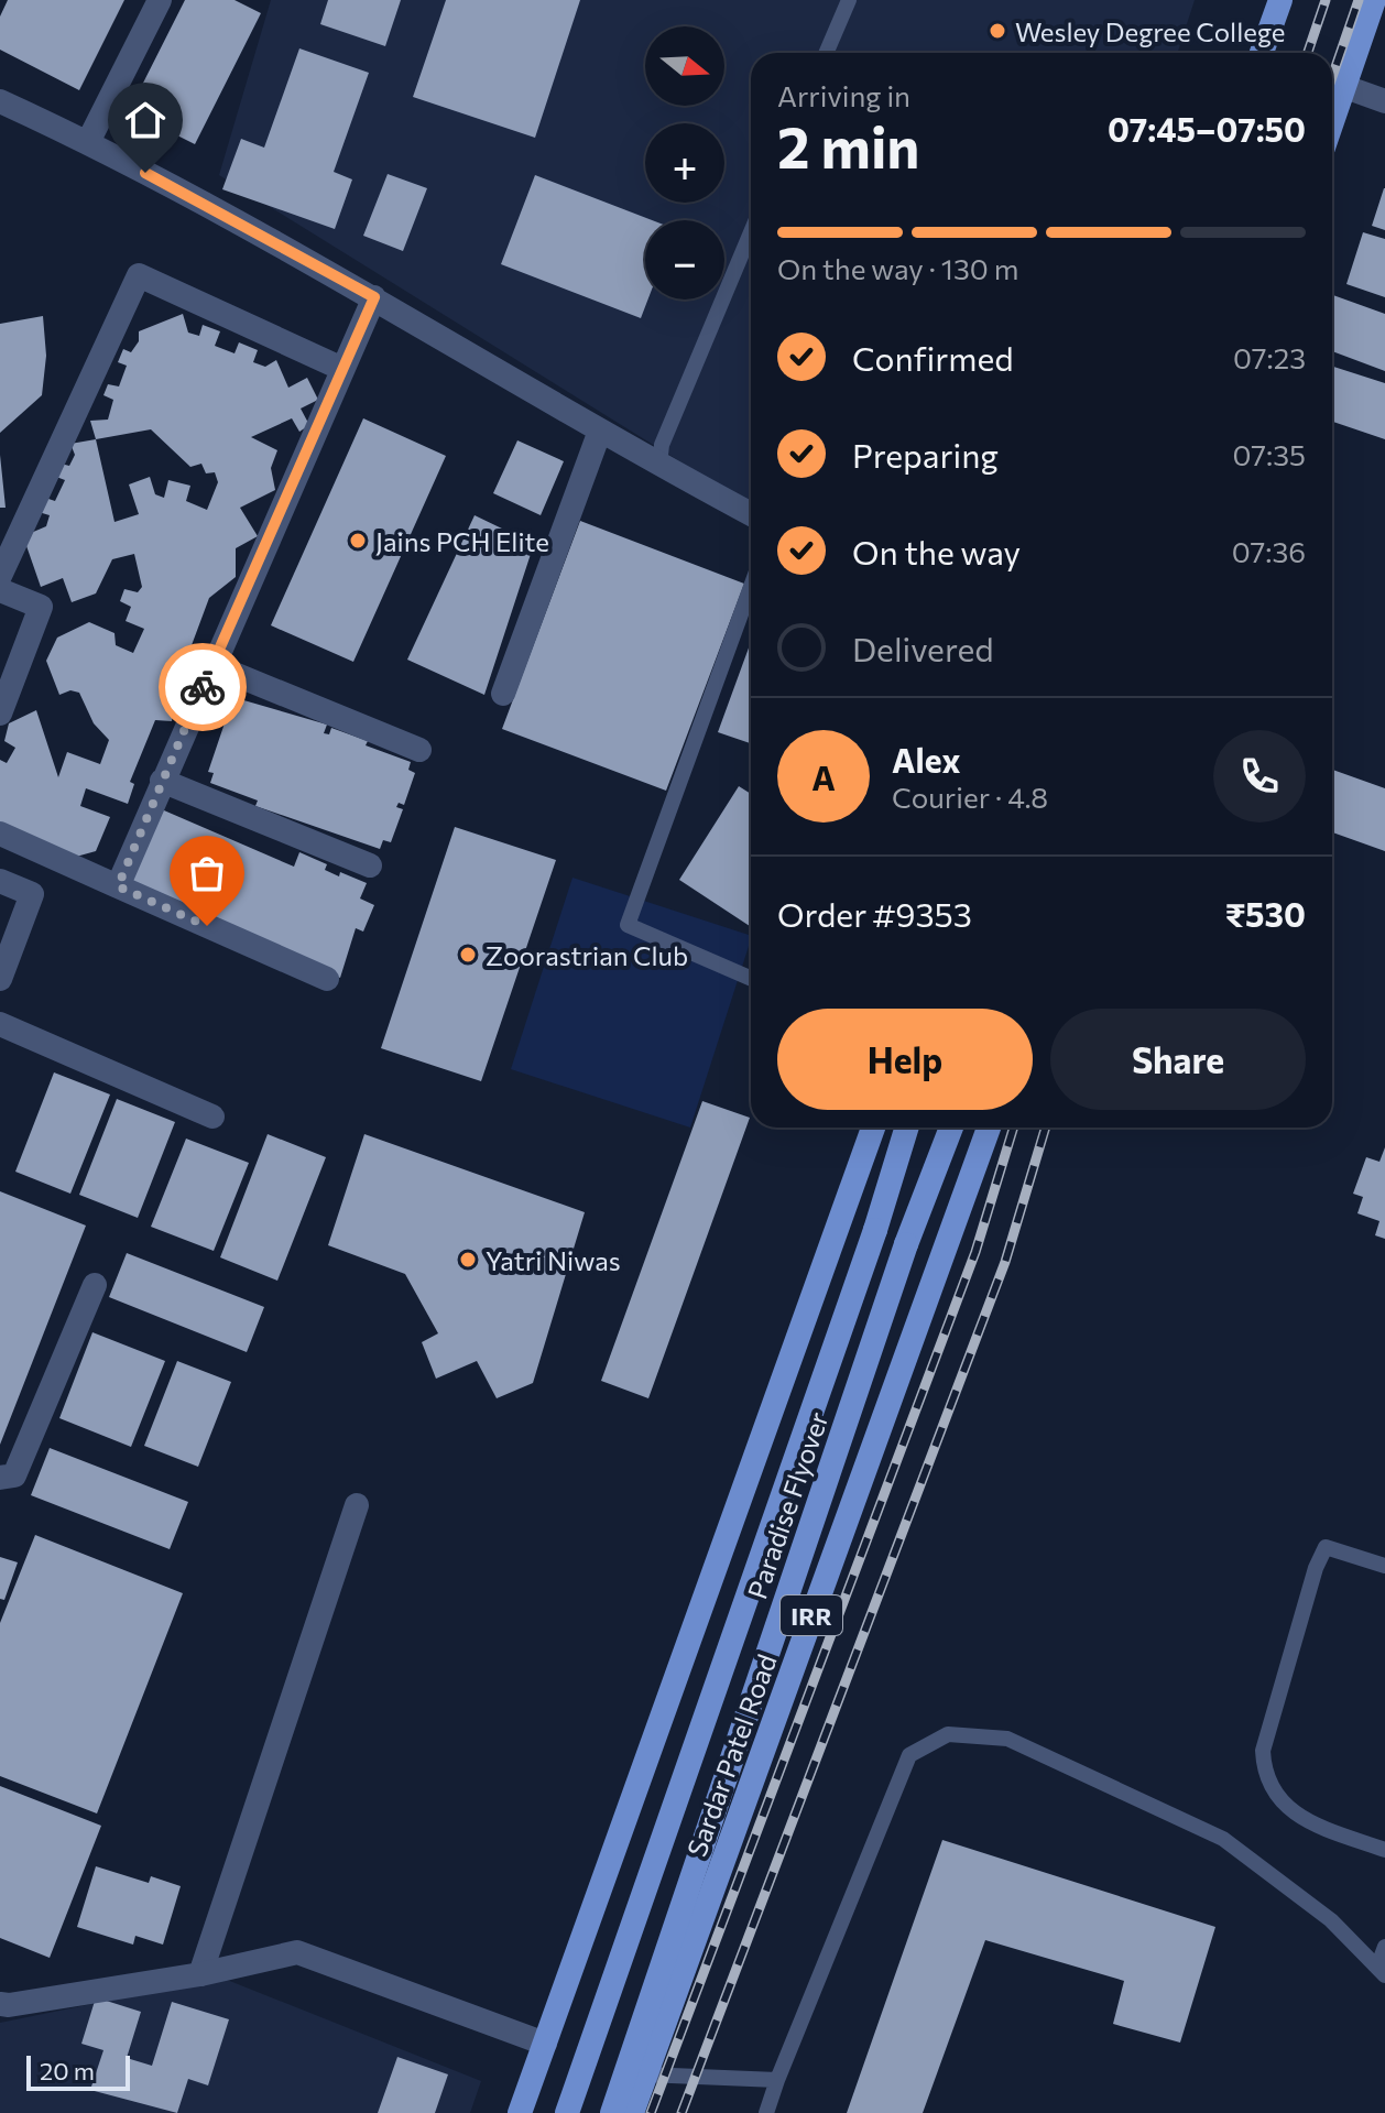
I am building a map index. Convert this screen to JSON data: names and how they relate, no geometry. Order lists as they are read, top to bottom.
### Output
{
  "streets": {
    "main road": ["Paradise Flyover", "IRR", "Sardar Patel Road"]
  },
  "places": [
    "Wesley Degree College",
    "Jains PCH Elite",
    "Zoorastrian Club",
    "Yatri Niwas"
  ],
  "scale_bar": "20 m",
  "north": "right",
  "page": {
    "map_buttons": ["+", "−"],
    "heading": ["2 min", "Arriving in", "07:45–07:50"],
    "panel": [
      "Alex",
      "Courier · 4.8",
      "Order #9353",
      "₹530"
    ],
    "bar": "On the way · 130 m",
    "list": [
      ["Confirmed", "07:23"],
      ["Preparing", "07:35"],
      ["On the way", "07:36"],
      "Delivered"
    ],
    "round": "A",
    "buttons": ["Help", "Share"],
    "scale": "20 m"
  }
}
